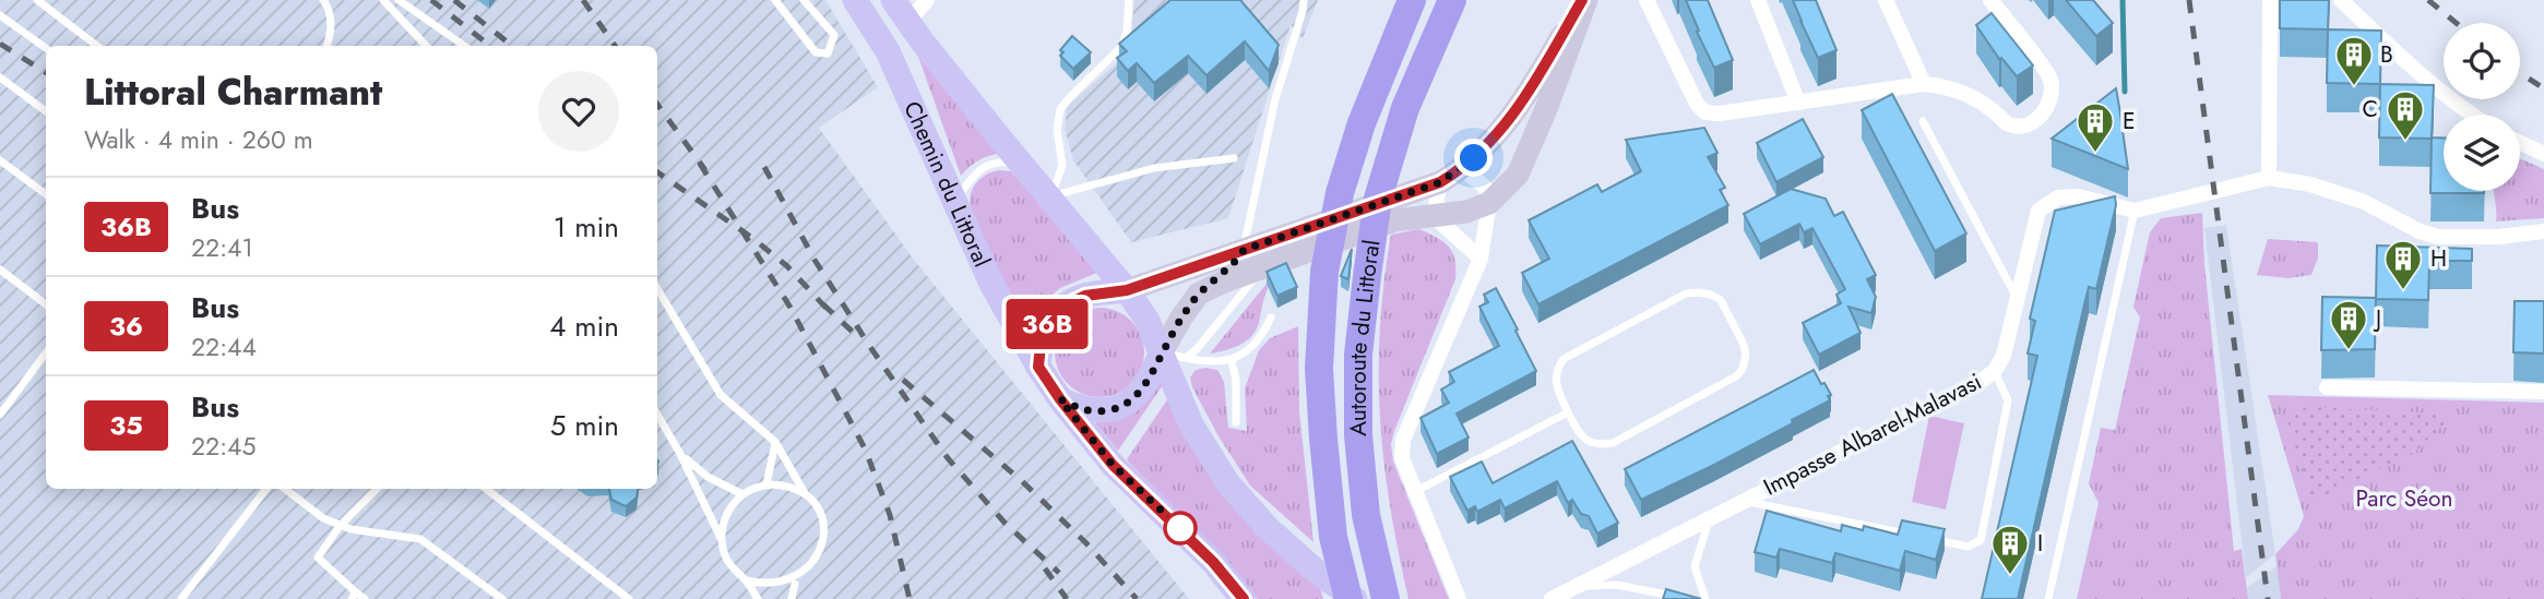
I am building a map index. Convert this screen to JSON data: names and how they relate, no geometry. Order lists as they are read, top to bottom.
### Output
{
  "streets": {
    "highway": ["Autoroute du Littoral"],
    "main road": ["Chemin du Littoral"],
    "street": ["Impasse Albarel-Malavasi"]
  },
  "parks": ["Parc Séon"],
  "places": {
    "building": [
      "B",
      "C",
      "E",
      "H",
      "J",
      "I"
    ]
  },
  "lines": ["bus line 36B"],
  "page": {
    "on_map": "36B",
    "heading": ["Littoral Charmant", "Walk · 4 min · 260 m"],
    "list": [
      {
        "mark": "36B",
        "name": "Bus",
        "note": "22:41",
        "value": "1 min"
      },
      {
        "mark": "36",
        "name": "Bus",
        "note": "22:44",
        "value": "4 min"
      },
      {
        "mark": "35",
        "name": "Bus",
        "note": "22:45",
        "value": "5 min"
      }
    ]
  }
}
